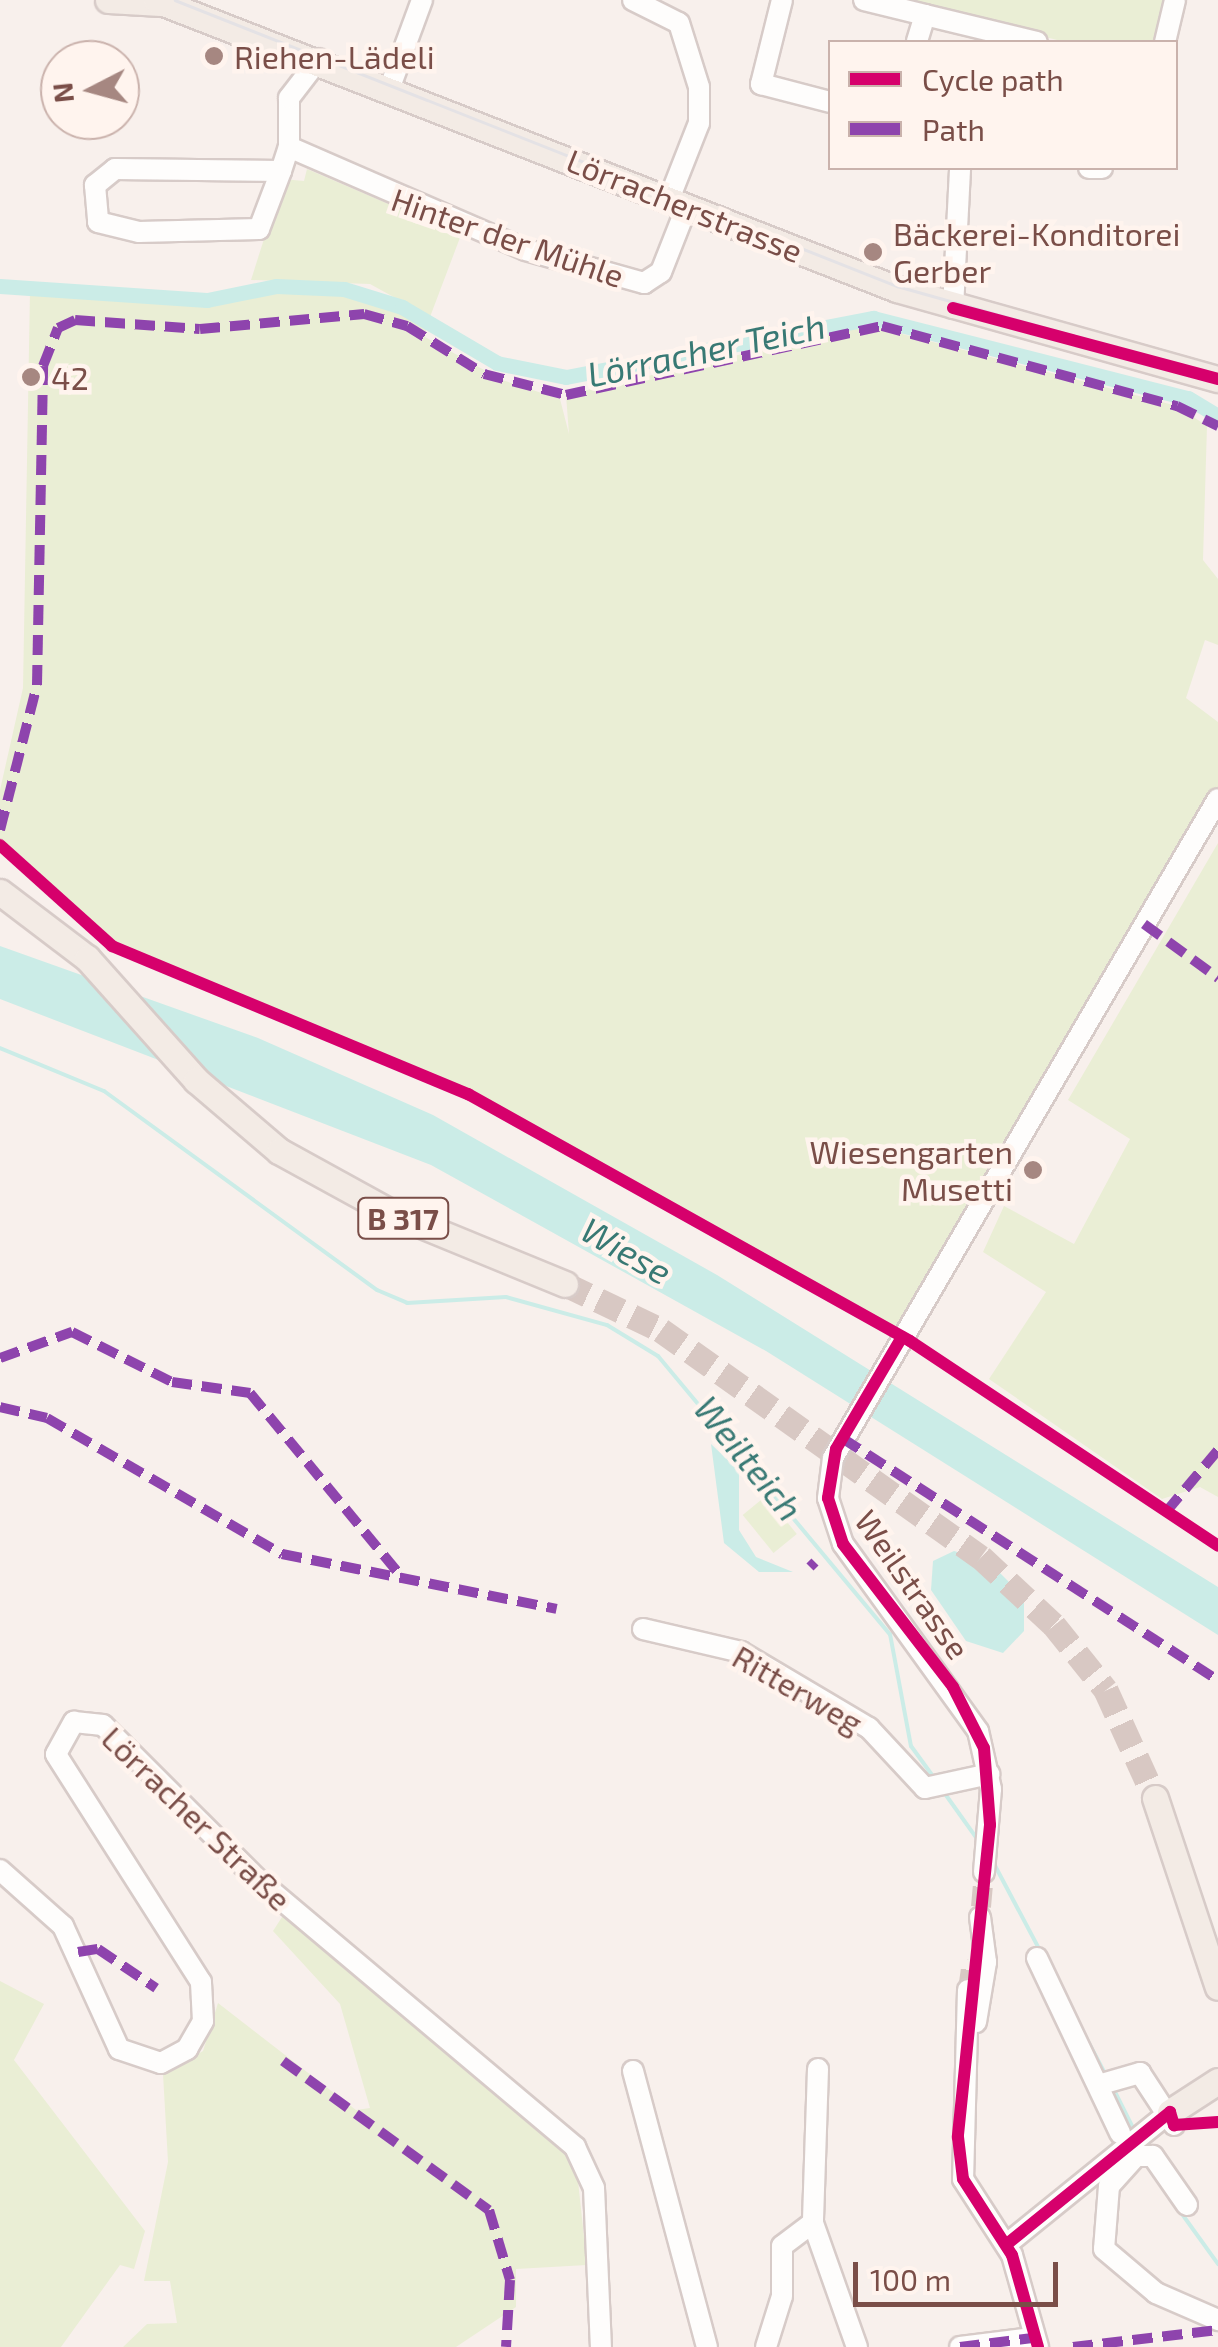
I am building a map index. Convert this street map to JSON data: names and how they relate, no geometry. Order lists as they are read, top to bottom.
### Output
{
  "streets": {
    "main road": ["Lörracherstrasse", "B 317"],
    "street": [
      "Hinter der Mühle",
      "Weilstrasse",
      "Ritterweg",
      "Lörracher Straße"
    ]
  },
  "crossings": [
    ["Lörracherstrasse", "Hinter der Mühle"],
    ["Weilstrasse", "Ritterweg"]
  ],
  "water": ["Lörracher Teich", "Wiese", "Weilteich"],
  "places": [
    "Riehen-Lädeli",
    "Bäckerei-Konditorei Gerber",
    "42",
    "Wiesengarten Musetti"
  ],
  "legend": ["Cycle path", "Path"],
  "scale_bar": "100 m",
  "north": "left"
}
